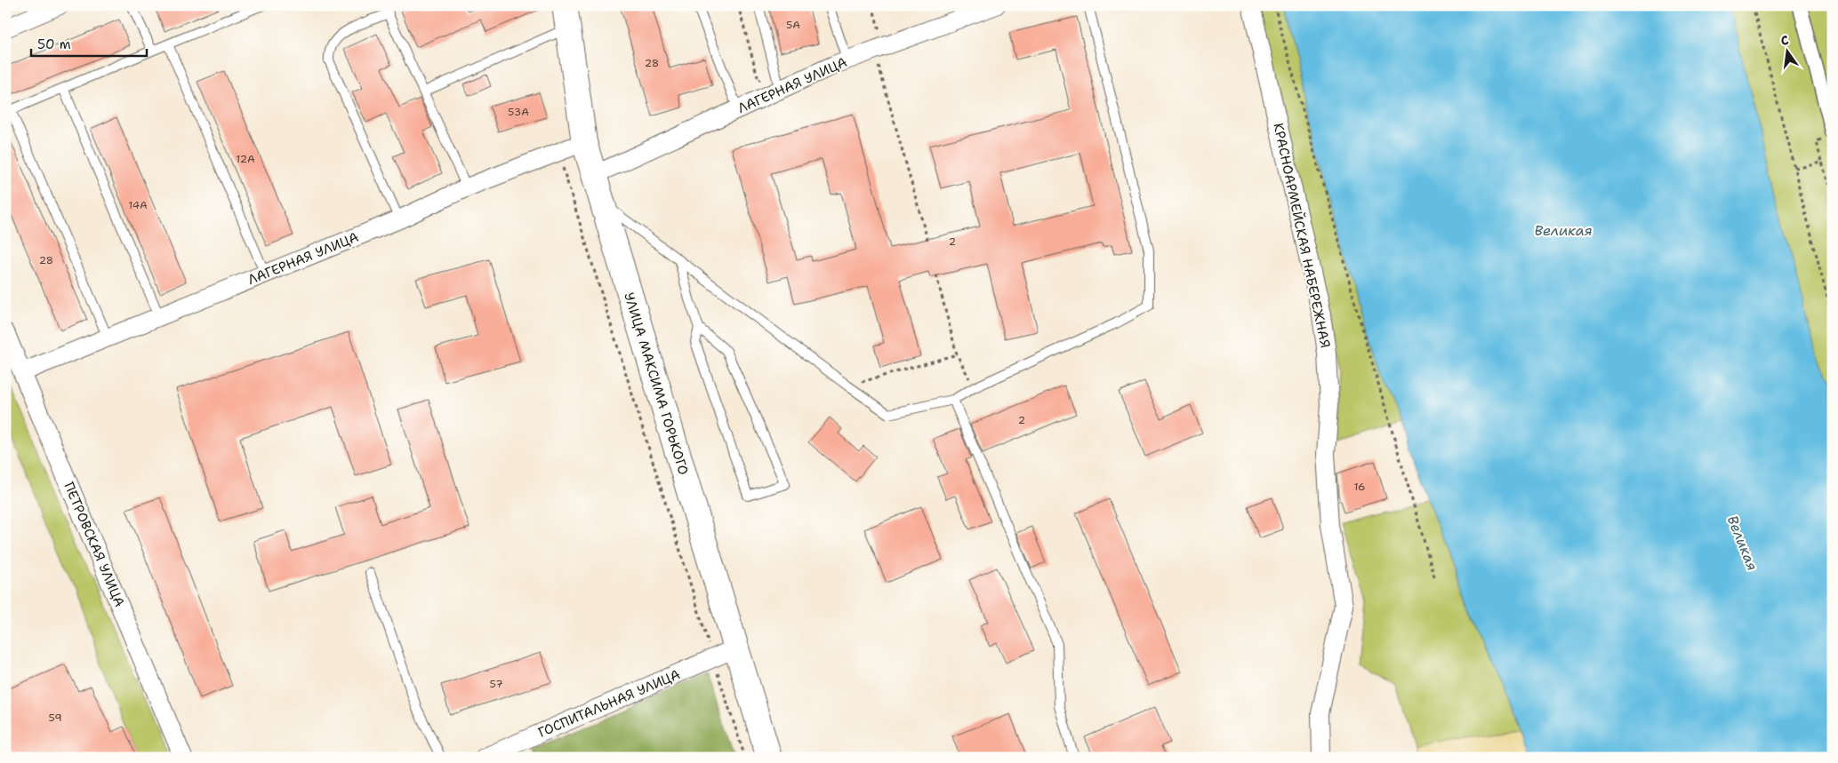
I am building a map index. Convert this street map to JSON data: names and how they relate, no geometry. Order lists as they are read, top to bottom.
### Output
{
  "streets": {
    "main road": ["УЛИЦА МАКСИМА ГОРЬКОГО"],
    "street": [
      "ЛАГЕРНАЯ УЛИЦА",
      "КРАСНОАРМЕЙСКАЯ НАБЕРЕЖНАЯ",
      "ПЕТРОВСКАЯ УЛИЦА",
      "ГОСПИТАЛЬНАЯ УЛИЦА"
    ]
  },
  "crossings": [
    ["ЛАГЕРНАЯ УЛИЦА", "УЛИЦА МАКСИМА ГОРЬКОГО"],
    ["ЛАГЕРНАЯ УЛИЦА", "ПЕТРОВСКАЯ УЛИЦА"],
    ["УЛИЦА МАКСИМА ГОРЬКОГО", "ГОСПИТАЛЬНАЯ УЛИЦА"]
  ],
  "water": ["Великая"],
  "house_numbers": [
    "5А",
    "28",
    "53А",
    "12А",
    "14А",
    "2",
    "28",
    "2",
    "16",
    "57",
    "59"
  ],
  "scale_bar": "50 m",
  "north": "top"
}
